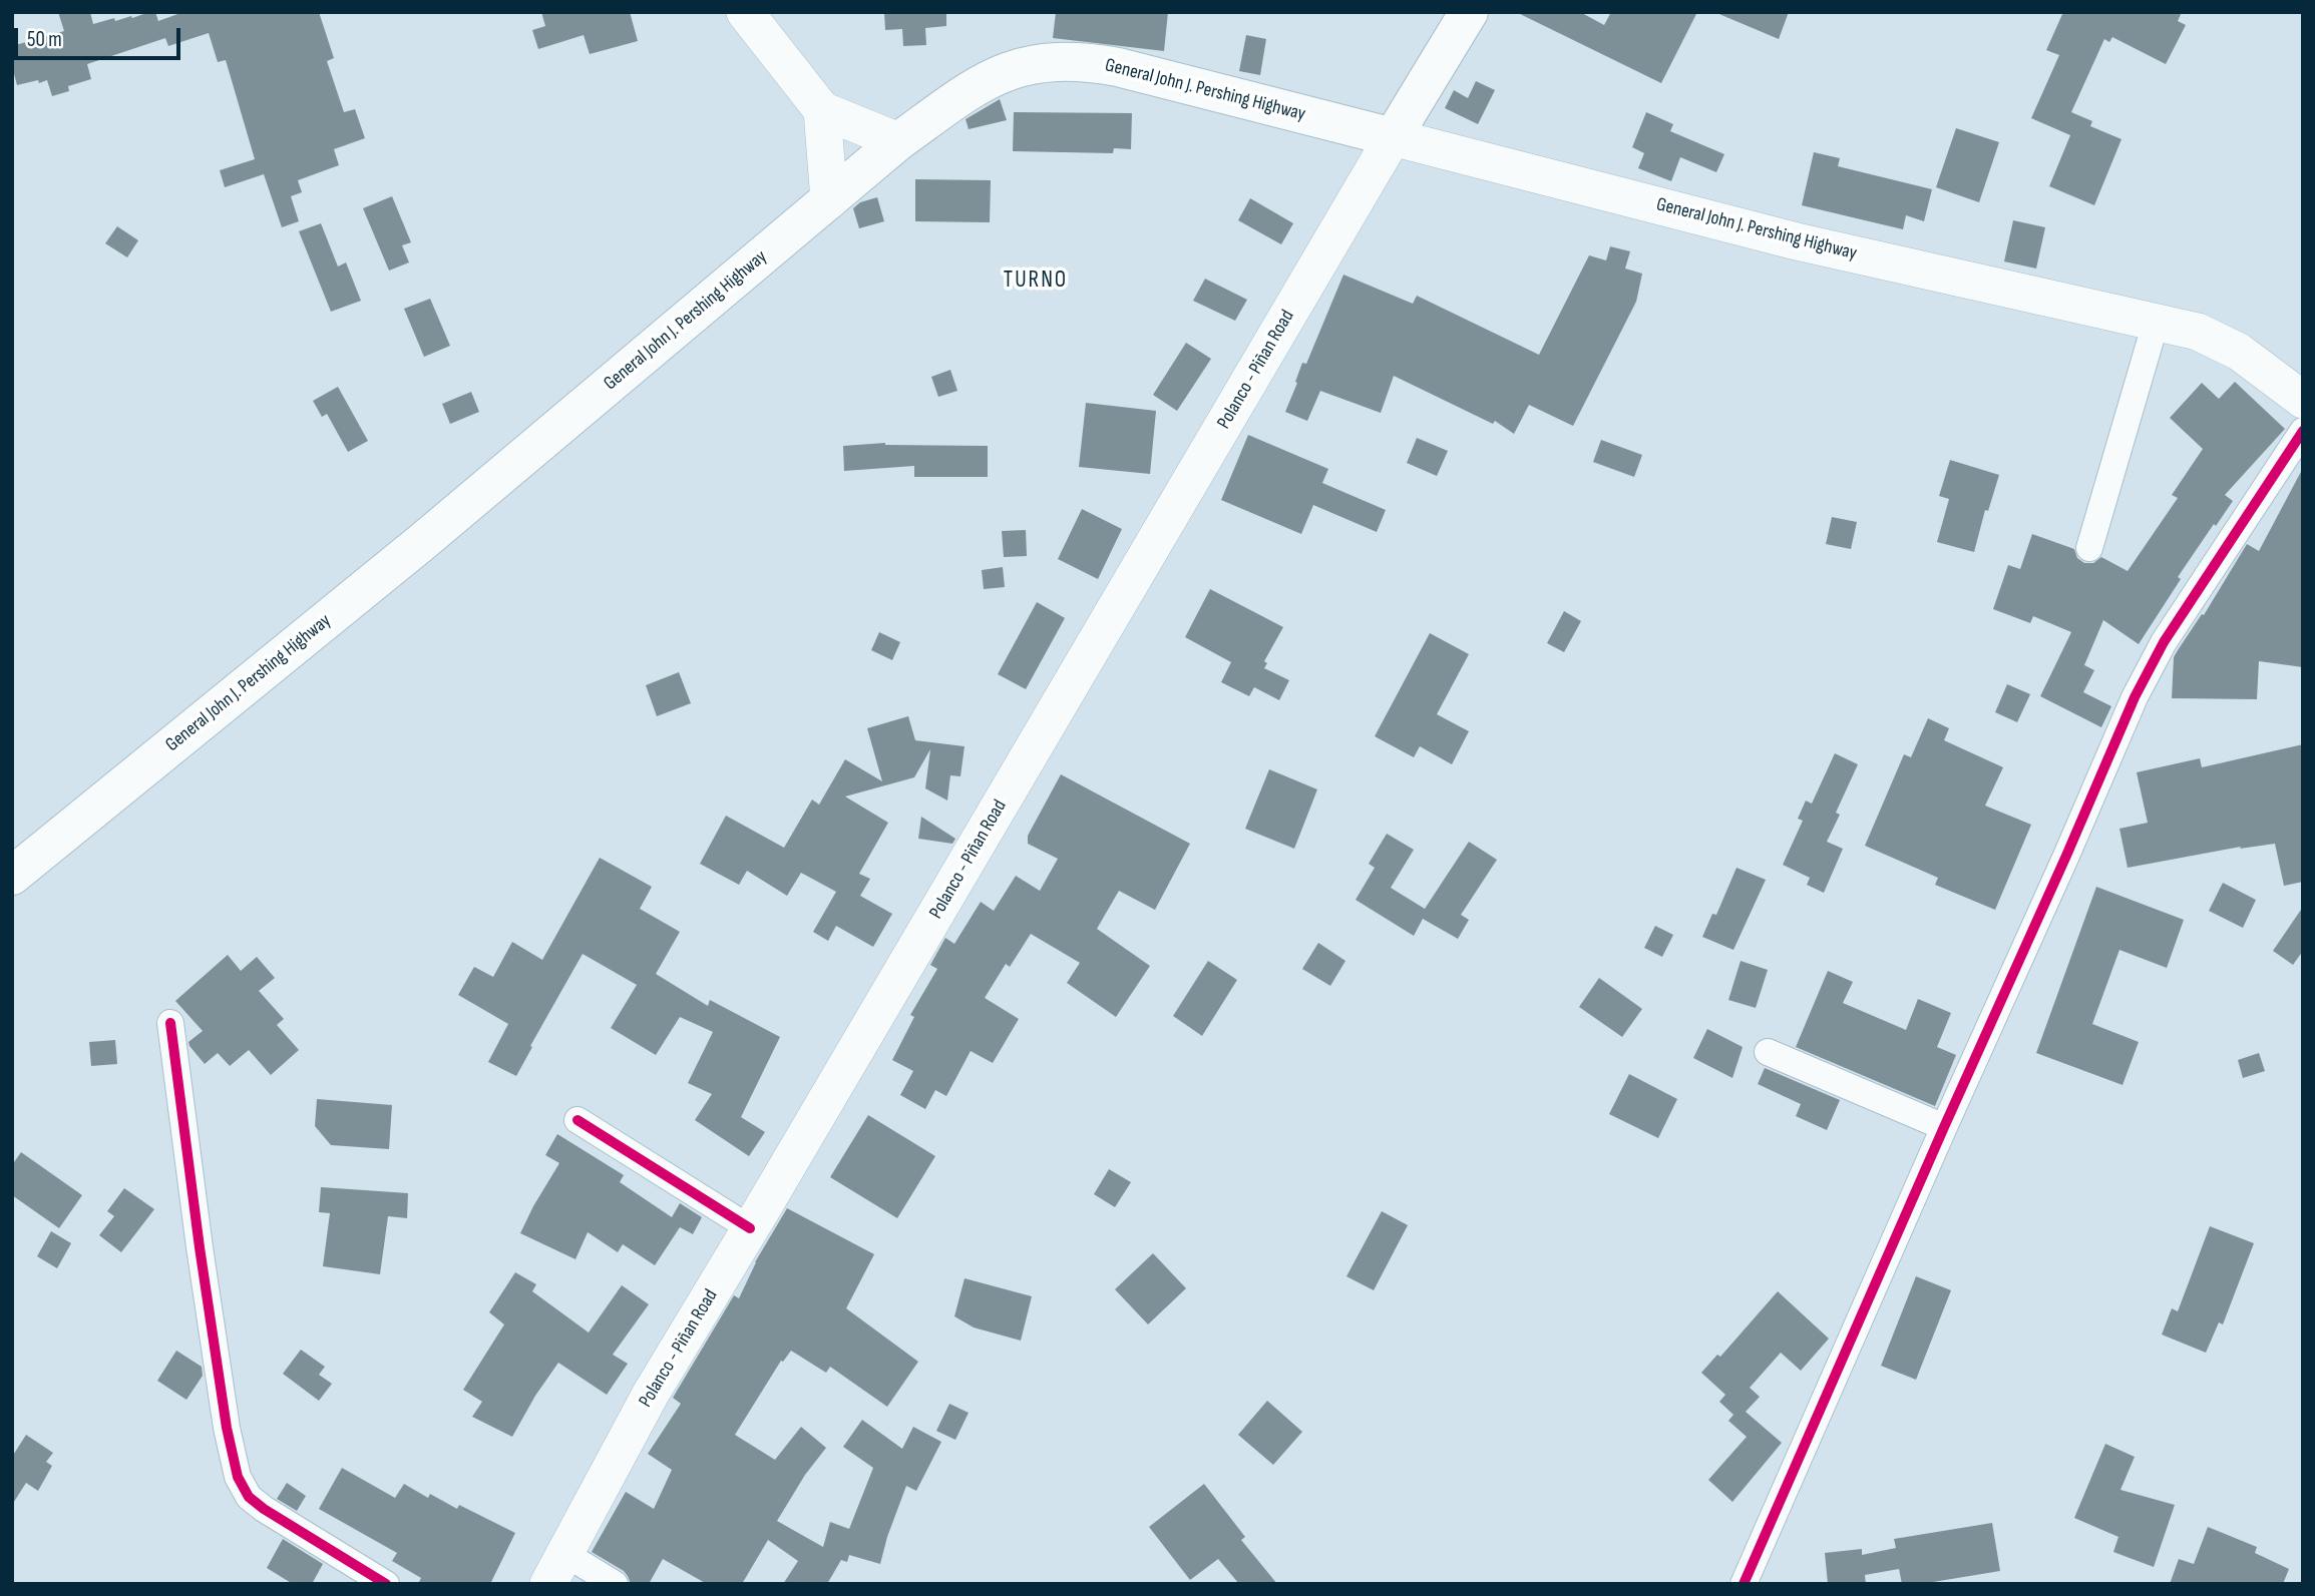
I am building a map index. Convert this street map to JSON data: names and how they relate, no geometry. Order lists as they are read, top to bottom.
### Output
{
  "streets": {
    "highway": ["General John J. Pershing Highway"],
    "main road": ["Polanco - Piñan Road"]
  },
  "crossings": [
    ["General John J. Pershing Highway", "Polanco - Piñan Road"]
  ],
  "districts": ["TURNO"],
  "scale_bar": "50 m"
}
